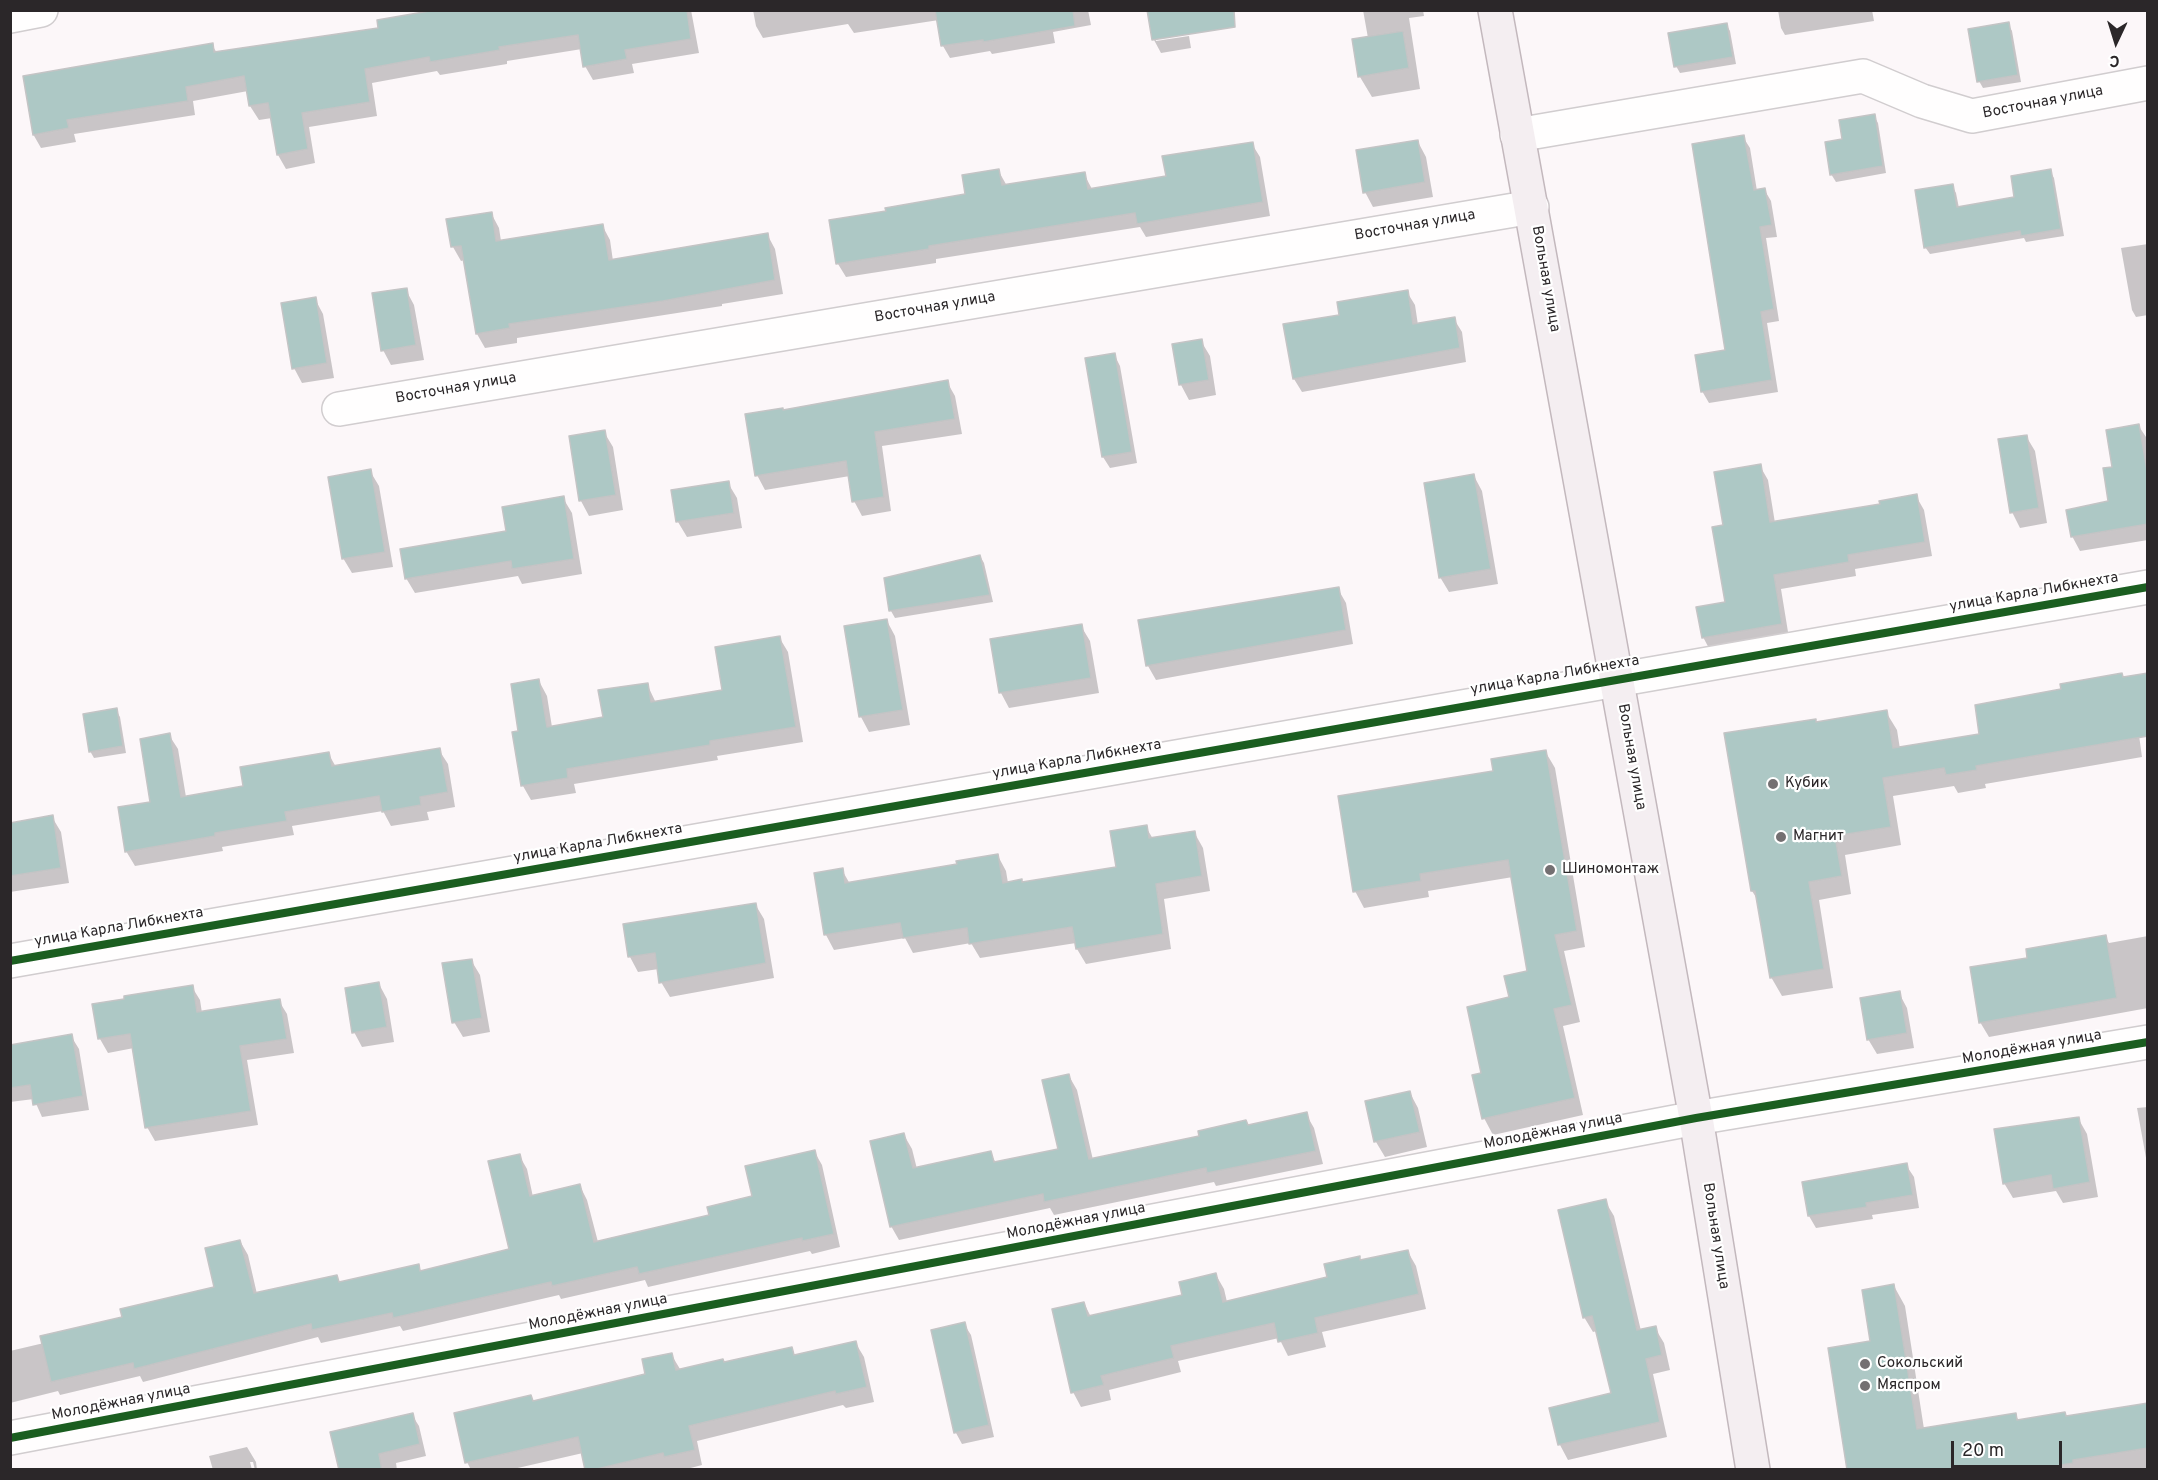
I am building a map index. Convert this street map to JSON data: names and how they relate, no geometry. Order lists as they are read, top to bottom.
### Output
{
  "streets": {
    "main road": ["Вольная улица"],
    "street": ["Восточная улица", "улица Карла Либкнехта", "Молодёжная улица"]
  },
  "crossings": [
    ["Восточная улица", "Вольная улица"],
    ["Вольная улица", "улица Карла Либкнехта"],
    ["Вольная улица", "Молодёжная улица"]
  ],
  "places": [
    "Кубик",
    "Магнит",
    "Шиномонтаж",
    "Сокольский",
    "Мяспром"
  ],
  "scale_bar": "20 m",
  "north": "bottom"
}
